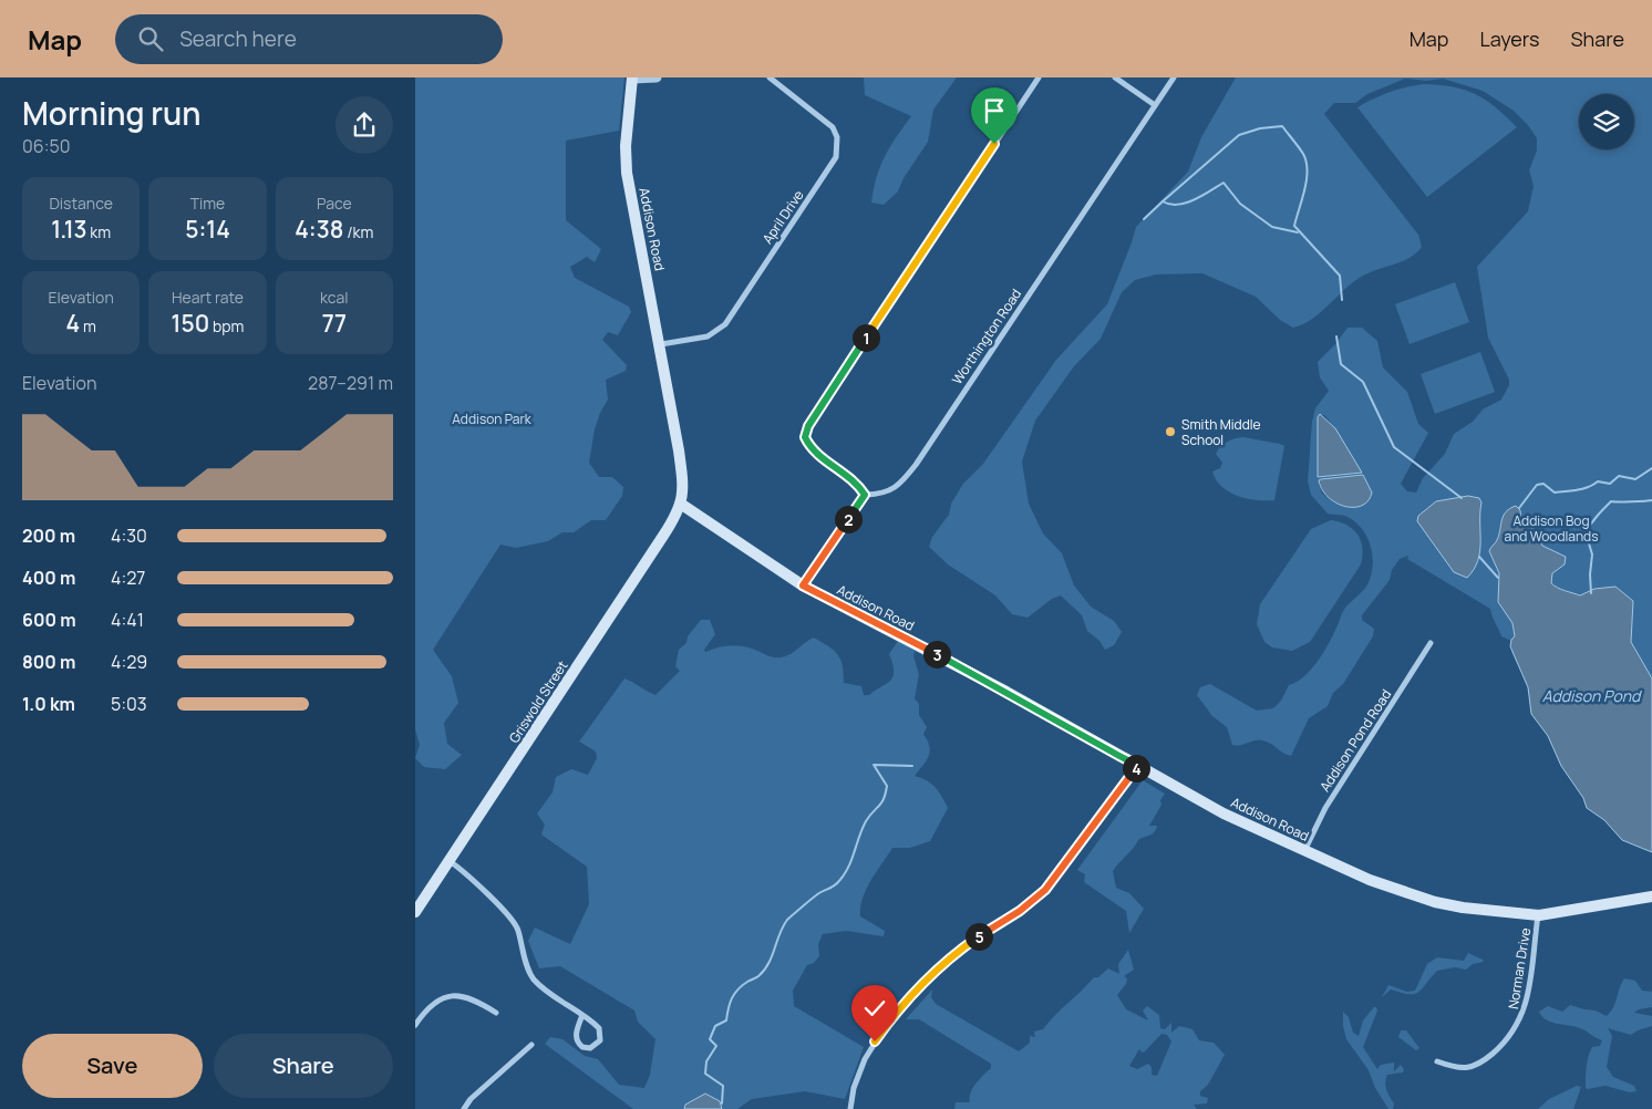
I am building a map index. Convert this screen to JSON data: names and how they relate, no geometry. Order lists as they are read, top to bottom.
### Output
{
  "streets": {
    "main road": ["Addison Road", "Griswold Street"],
    "street": [
      "April Drive",
      "Worthington Road",
      "Addison Pond Road",
      "Norman Drive"
    ]
  },
  "crossings": [
    ["April Drive", "Addison Road"],
    ["Addison Road", "Griswold Street"],
    ["Addison Road", "Addison Pond Road"],
    ["Addison Road", "Norman Drive"]
  ],
  "water": ["Addison Pond"],
  "parks": ["Addison Park", "Addison Bog and Woodlands"],
  "places": ["Smith Middle School"],
  "page": {
    "header": "Map",
    "search": "Search here",
    "nav": ["Map", "Layers", "Share"],
    "heading": ["Morning run", "06:50"],
    "stats": [
      ["Distance", "1.13 km"],
      ["Time", "5:14"],
      ["Pace", "4:38 /km"],
      ["Elevation", "4 m"],
      ["Heart rate", "150 bpm"],
      ["kcal", "77"]
    ],
    "pins": [
      "1",
      "2",
      "3",
      "4",
      "5"
    ],
    "chart": ["Elevation", "287–291 m"],
    "list": [
      {
        "name": "200 m",
        "note": "4:30"
      },
      {
        "name": "400 m",
        "note": "4:27"
      },
      {
        "name": "600 m",
        "note": "4:41"
      },
      {
        "name": "800 m",
        "note": "4:29"
      },
      {
        "name": "1.0 km",
        "note": "5:03"
      }
    ],
    "buttons": ["Save", "Share"]
  }
}
